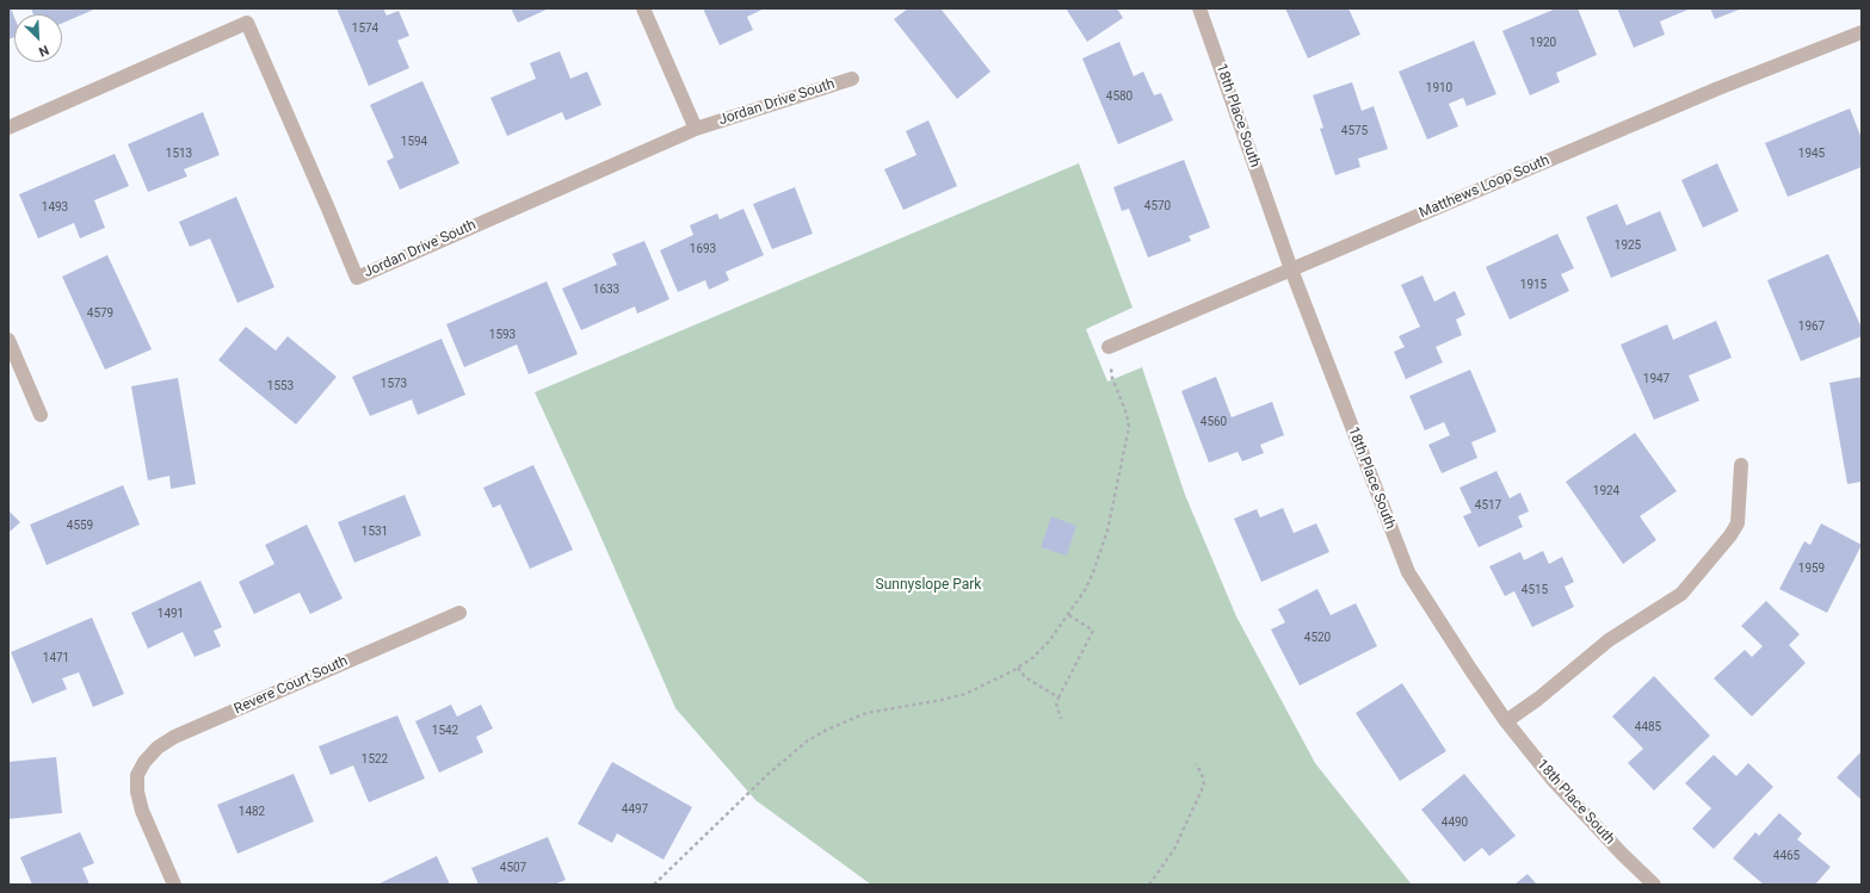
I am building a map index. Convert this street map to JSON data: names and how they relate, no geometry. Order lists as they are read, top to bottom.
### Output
{
  "streets": {
    "street": [
      "Jordan Drive South",
      "18th Place South",
      "Matthews Loop South",
      "Revere Court South"
    ]
  },
  "crossings": [
    ["18th Place South", "Matthews Loop South"]
  ],
  "parks": ["Sunnyslope Park"],
  "house_numbers": [
    "1574",
    "1920",
    "1910",
    "4580",
    "4575",
    "1594",
    "1513",
    "1945",
    "4570",
    "1493",
    "1925",
    "1693",
    "1915",
    "1633",
    "4579",
    "1967",
    "1593",
    "1947",
    "1573",
    "1553",
    "4560",
    "1924",
    "4517",
    "4559",
    "1531",
    "1959",
    "4515",
    "1491",
    "4520",
    "1471",
    "4485",
    "1542",
    "1522",
    "4497",
    "1482",
    "4490",
    "4465",
    "4507"
  ],
  "north": "bottom right"
}
